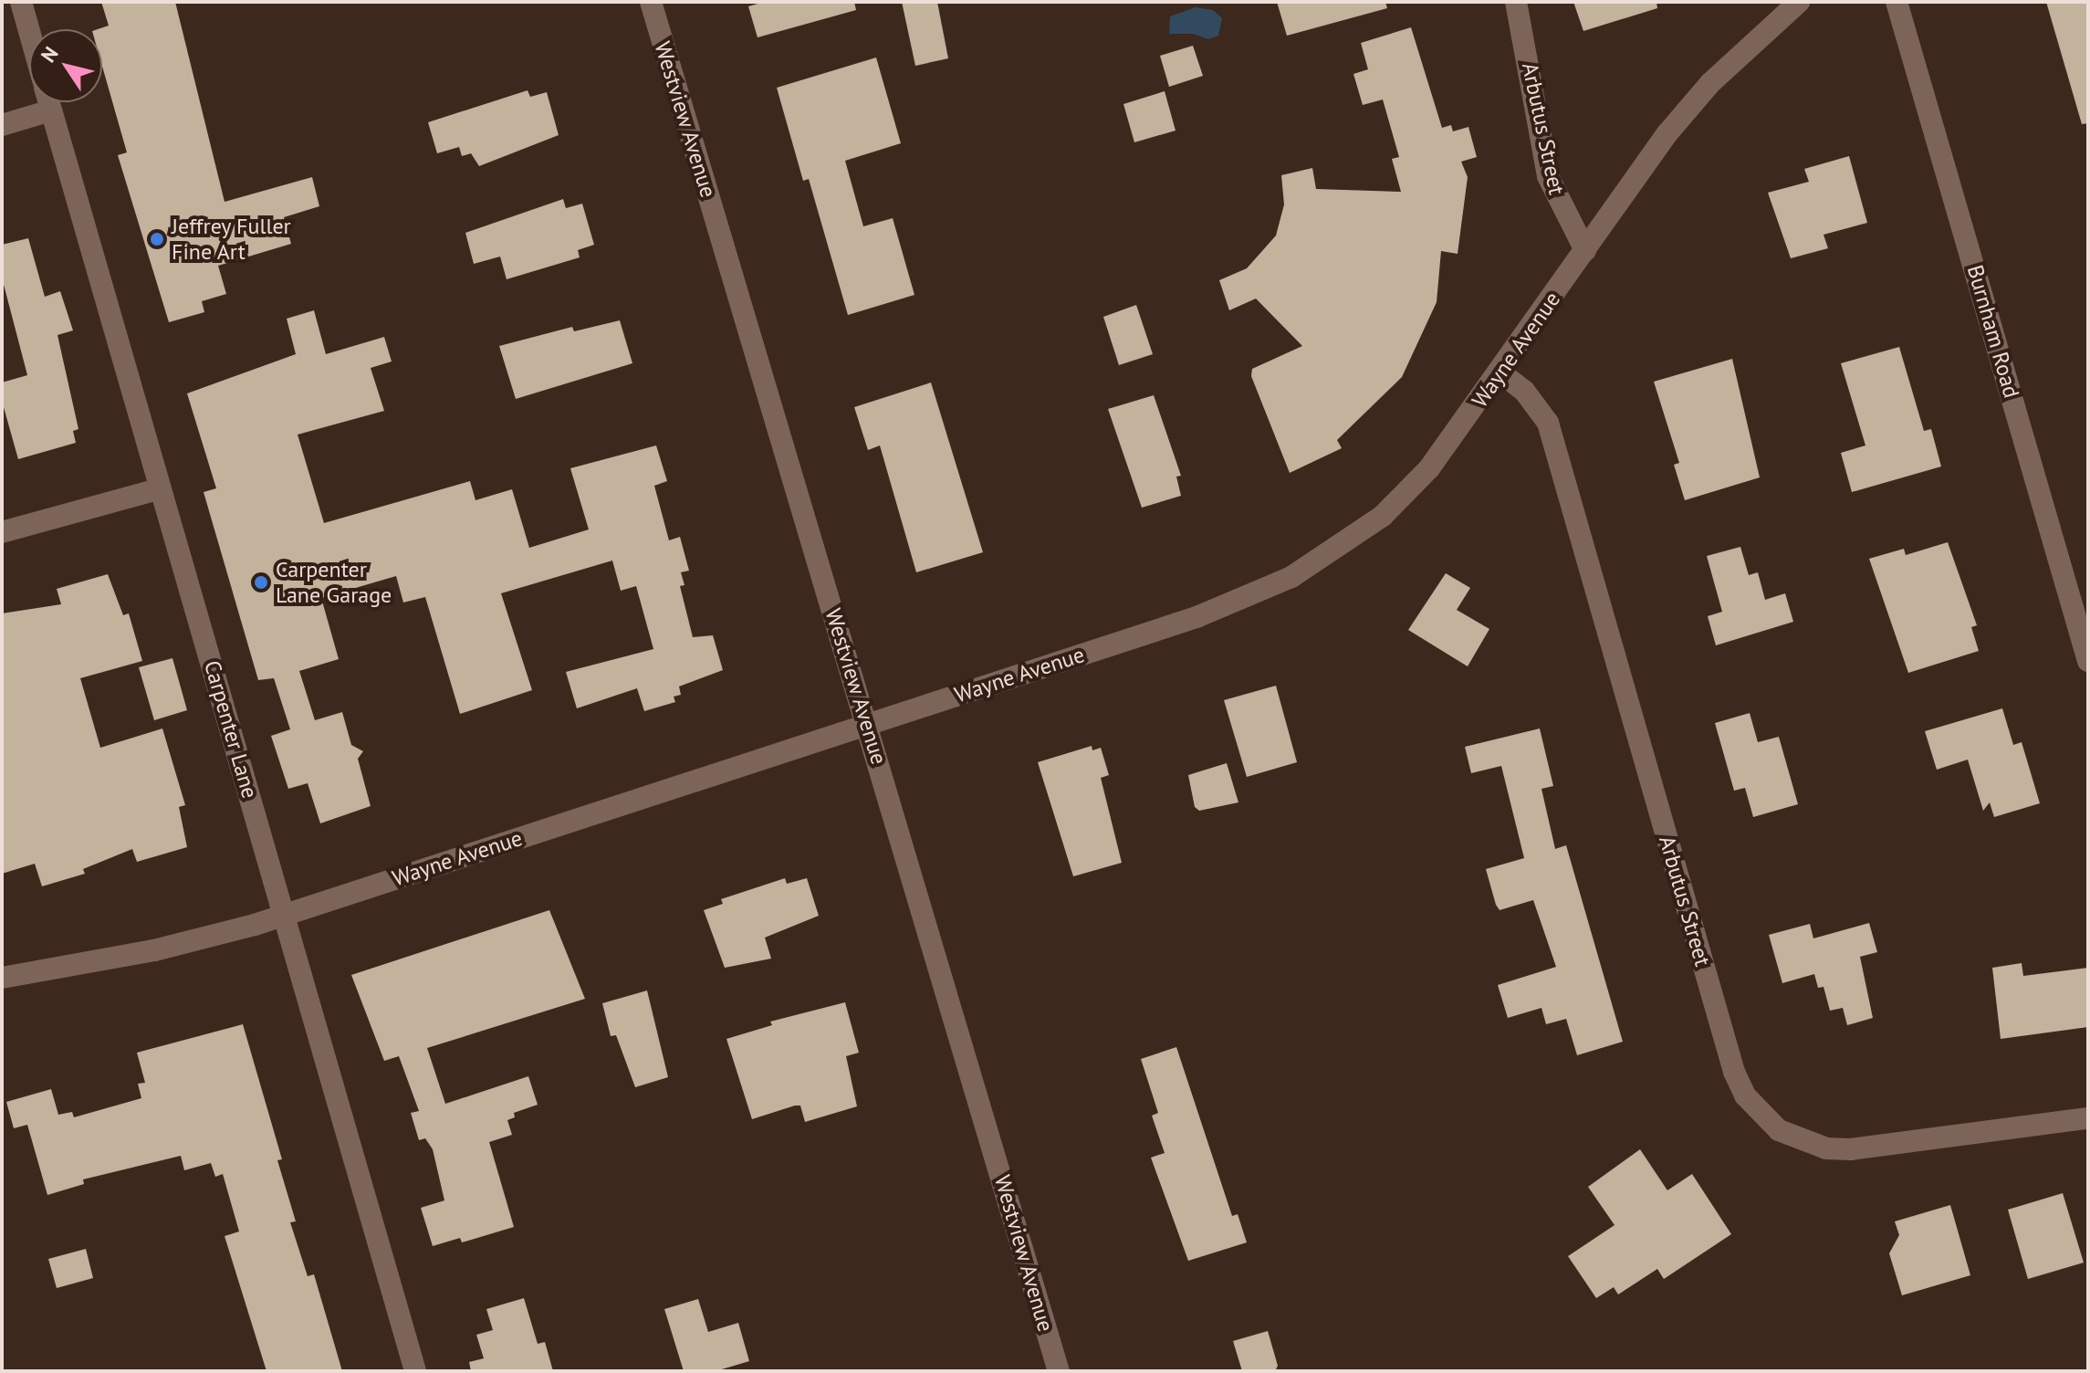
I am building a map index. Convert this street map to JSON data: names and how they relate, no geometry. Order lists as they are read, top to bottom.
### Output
{
  "streets": {
    "street": [
      "Westview Avenue",
      "Arbutus Street",
      "Burnham Road",
      "Wayne Avenue",
      "Carpenter Lane"
    ]
  },
  "crossings": [
    ["Westview Avenue", "Wayne Avenue"],
    ["Arbutus Street", "Wayne Avenue"],
    ["Wayne Avenue", "Carpenter Lane"]
  ],
  "places": ["Jeffrey Fuller Fine Art", "Carpenter Lane Garage"],
  "north": "top left"
}
